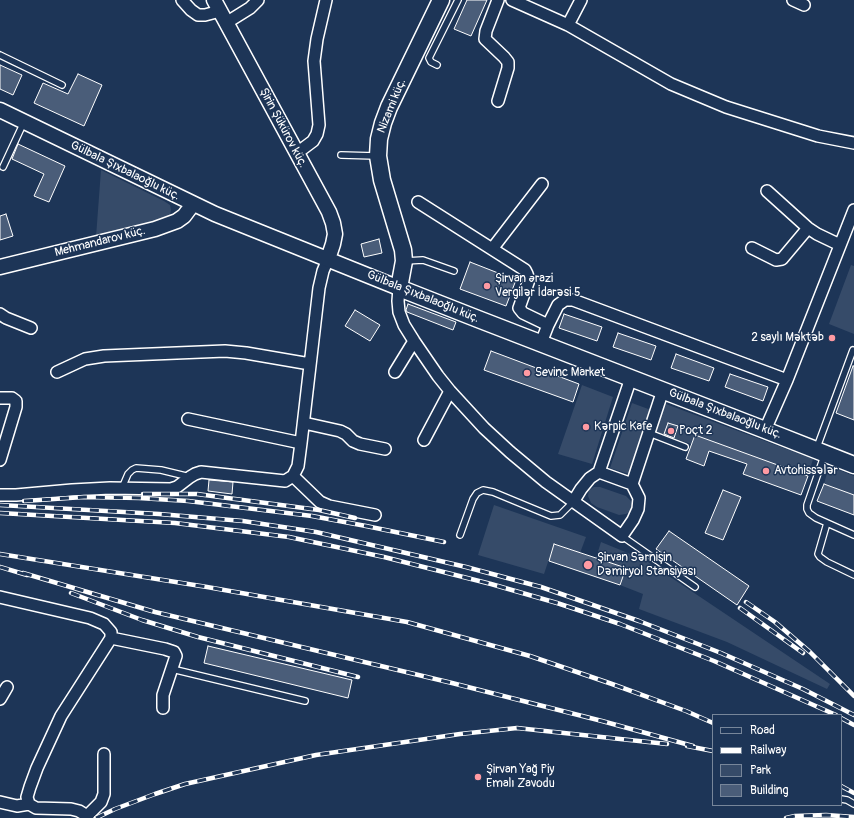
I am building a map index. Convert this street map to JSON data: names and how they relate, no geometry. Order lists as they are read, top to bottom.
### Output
{
  "streets": {
    "main road": ["Nizami küç.", "Gülbala Şıxbalaoğlu küç."],
    "street": ["Şirin Şükürov küç.", "Mehmandarov küç."]
  },
  "crossings": [
    ["Nizami küç.", "Gülbala Şıxbalaoğlu küç."],
    ["Şirin Şükürov küç.", "Gülbala Şıxbalaoğlu küç."],
    ["Gülbala Şıxbalaoğlu küç.", "Mehmandarov küç."]
  ],
  "places": [
    "Şirvan Ərazi Vergilər İdarəsi 5",
    "2 saylı Məktəb",
    "Sevinc Market",
    "Kərpic Kafe",
    "Poçt 2",
    "Avtohissələr",
    "Şirvan Sərnişin Dəmiryol Stansiyası",
    "Şirvan Yağ Piy Emalı Zavodu"
  ],
  "legend": [
    "Road",
    "Railway",
    "Park",
    "Building"
  ]
}
